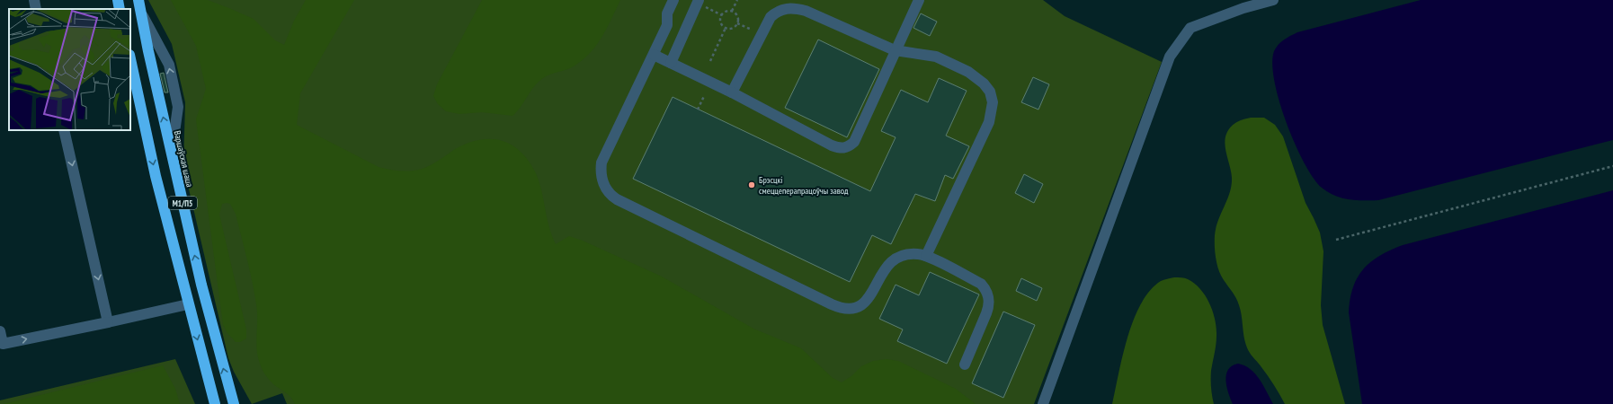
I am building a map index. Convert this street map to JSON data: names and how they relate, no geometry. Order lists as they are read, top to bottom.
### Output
{
  "streets": {
    "highway": ["Варшаўская шаша", "М1/П5"]
  },
  "places": ["Брэсцкі смеццеперапрацоўчы завод"]
}
